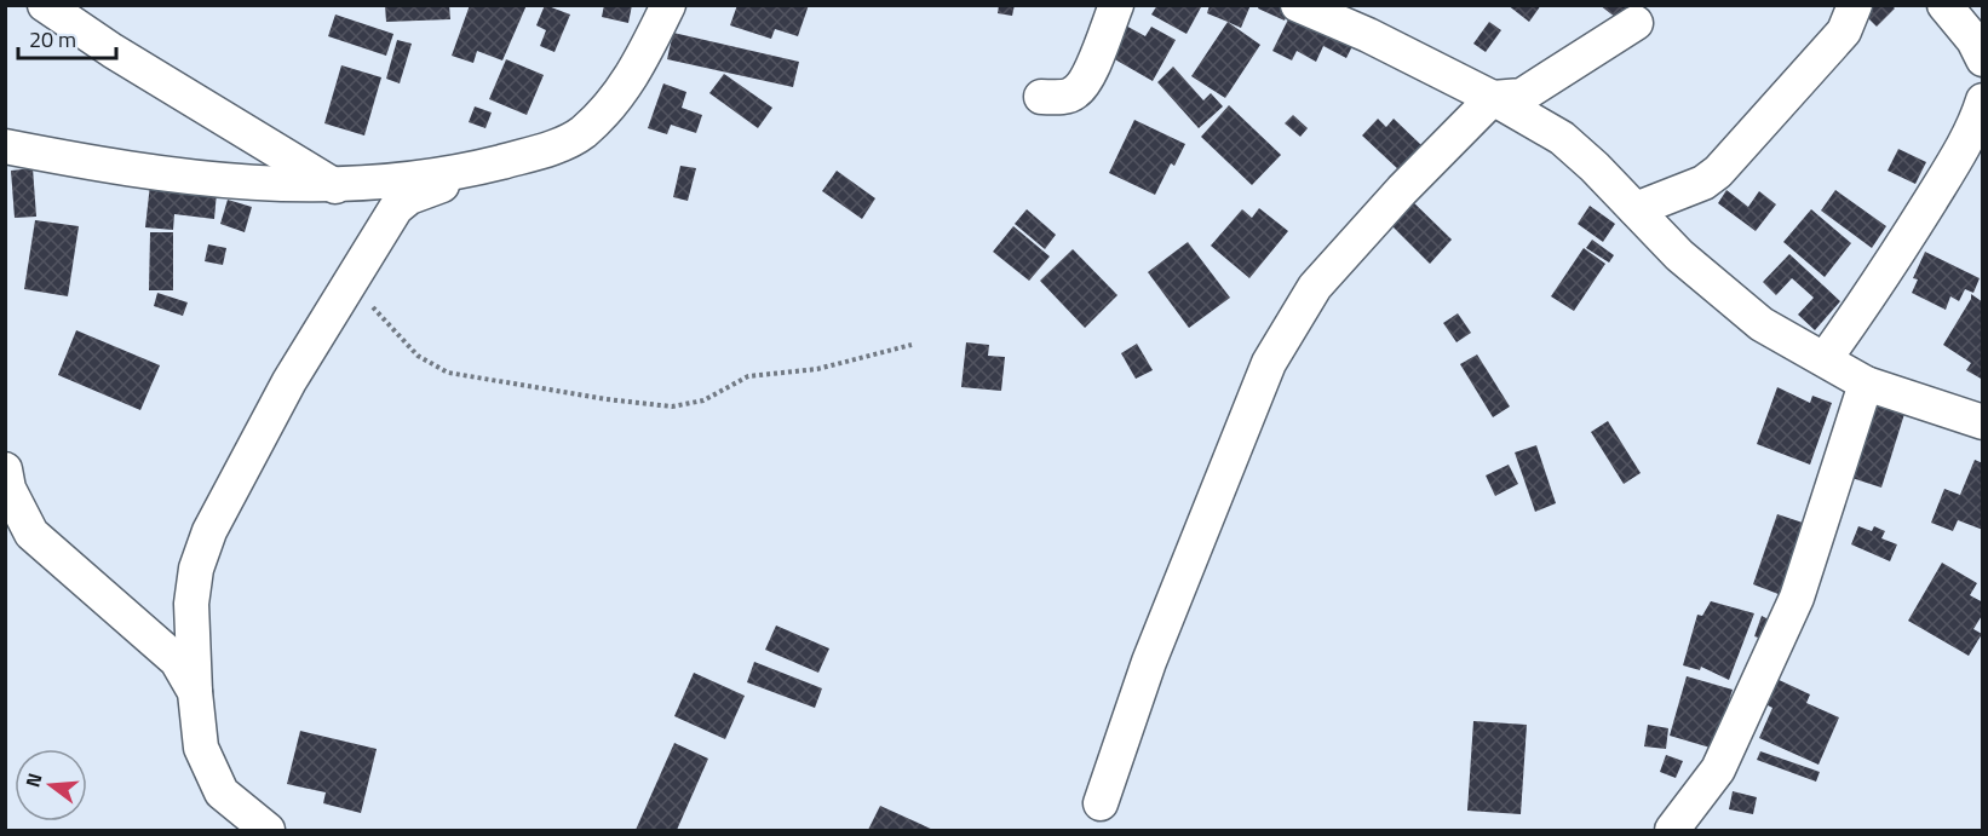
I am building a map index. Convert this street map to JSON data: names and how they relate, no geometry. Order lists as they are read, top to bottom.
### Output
{
  "scale_bar": "20 m",
  "north": "left"
}
